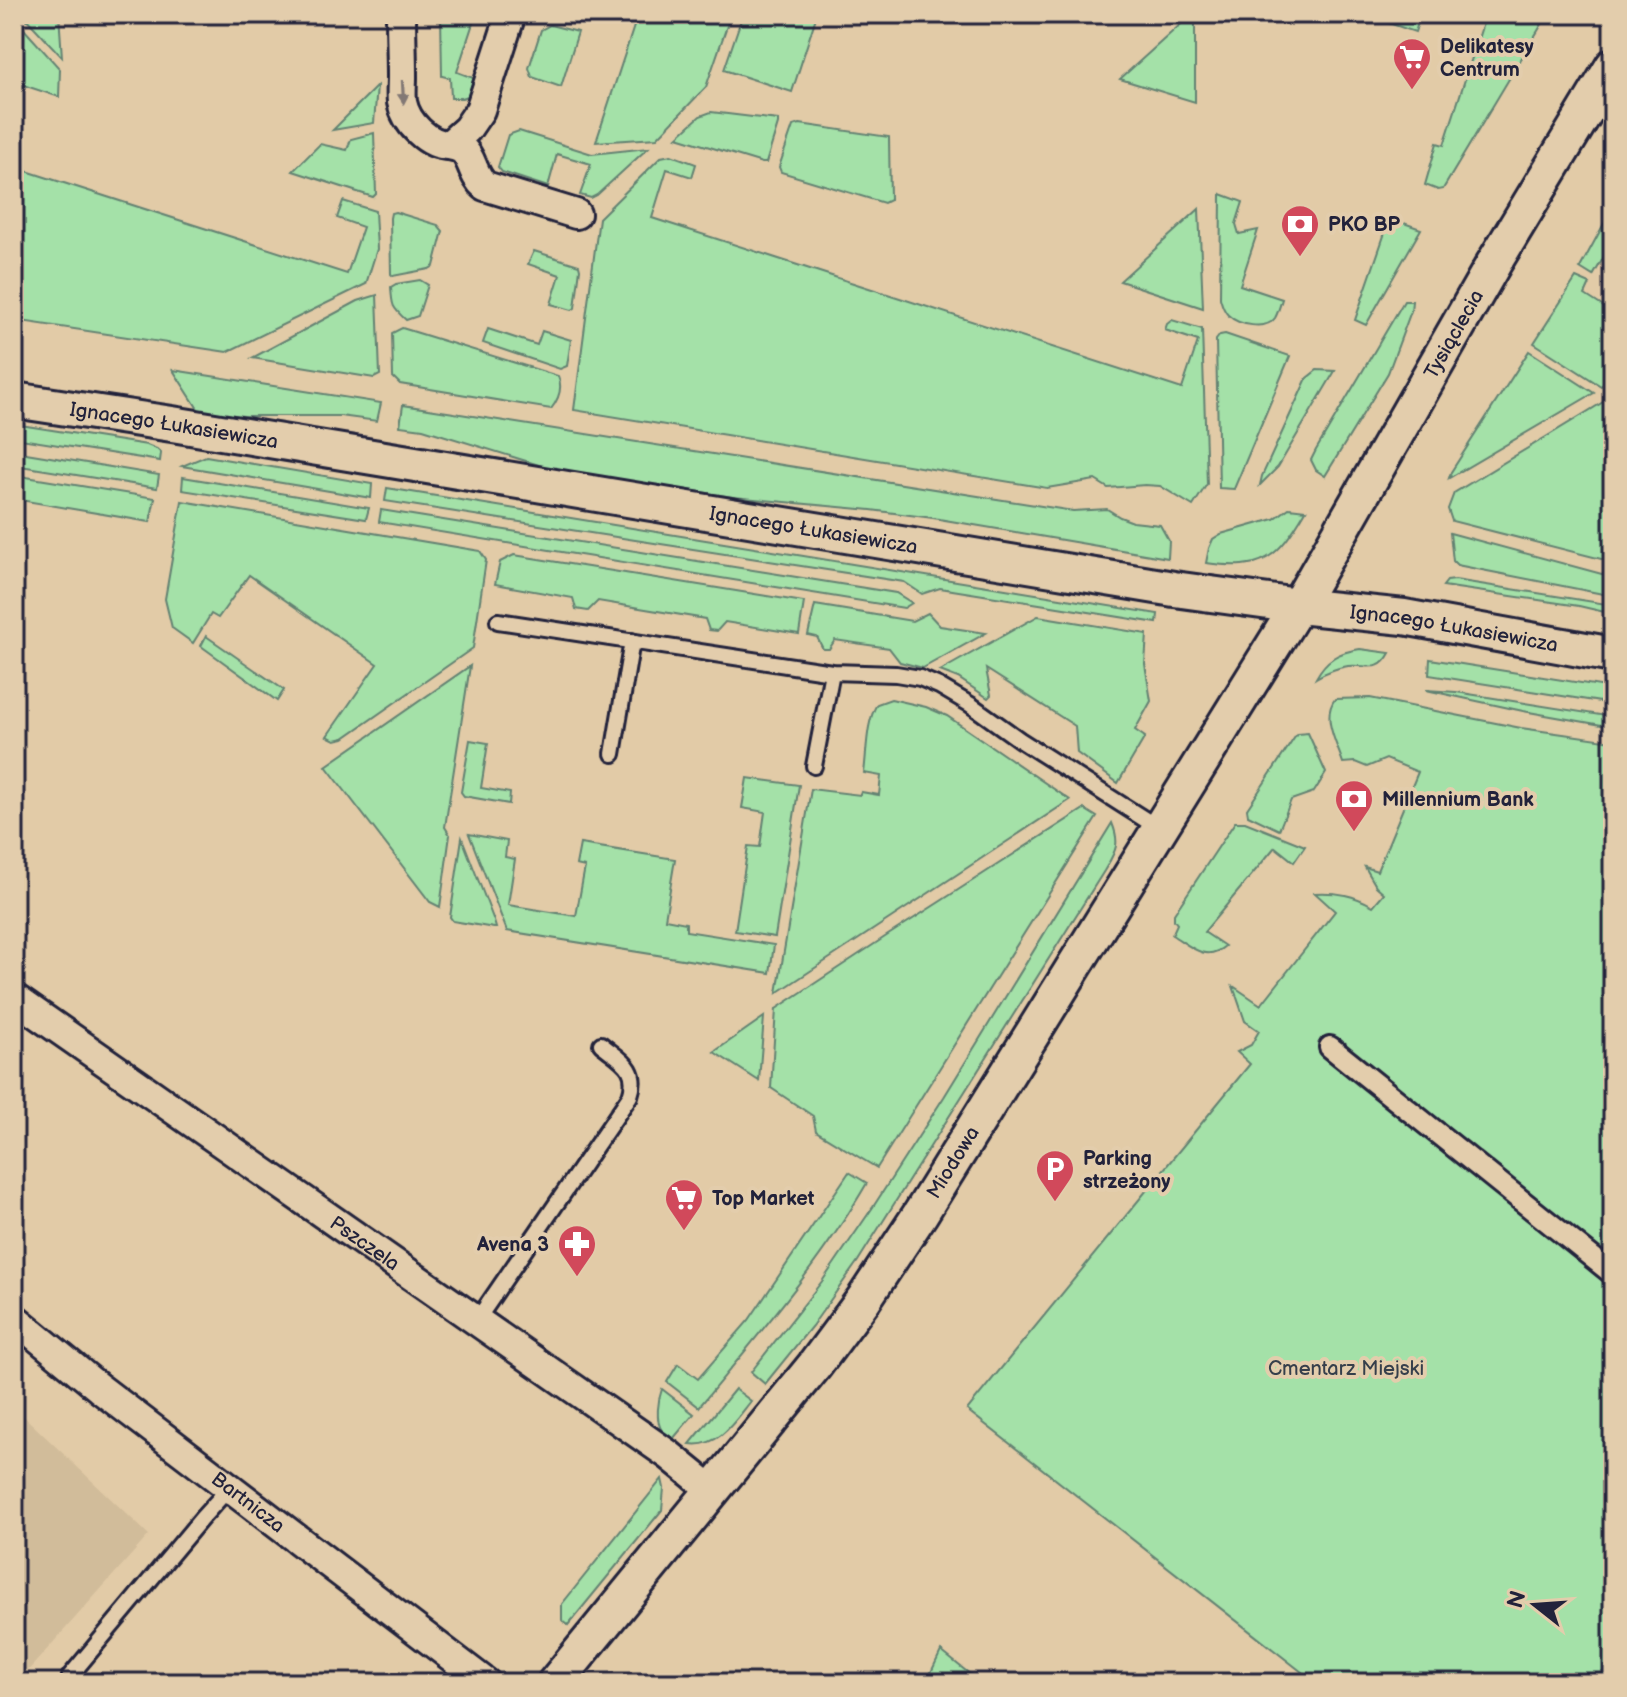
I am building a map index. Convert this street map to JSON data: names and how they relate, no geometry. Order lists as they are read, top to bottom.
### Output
{
  "streets": {
    "street": [
      "Tysiąclecia",
      "Ignacego Łukasiewicza",
      "Miodowa",
      "Pszczela",
      "Bartnicza"
    ]
  },
  "crossings": [
    ["Tysiąclecia", "Ignacego Łukasiewicza"],
    ["Tysiąclecia", "Miodowa"],
    ["Ignacego Łukasiewicza", "Miodowa"],
    ["Miodowa", "Pszczela"]
  ],
  "parks": ["Cmentarz Miejski"],
  "places": {
    "supermarket": ["Delikatesy Centrum", "Top Market"],
    "bank": ["PKO BP", "Millennium Bank"],
    "parking": ["Parking strzeżony"],
    "pharmacy": ["Avena 3"]
  },
  "north": "left"
}
